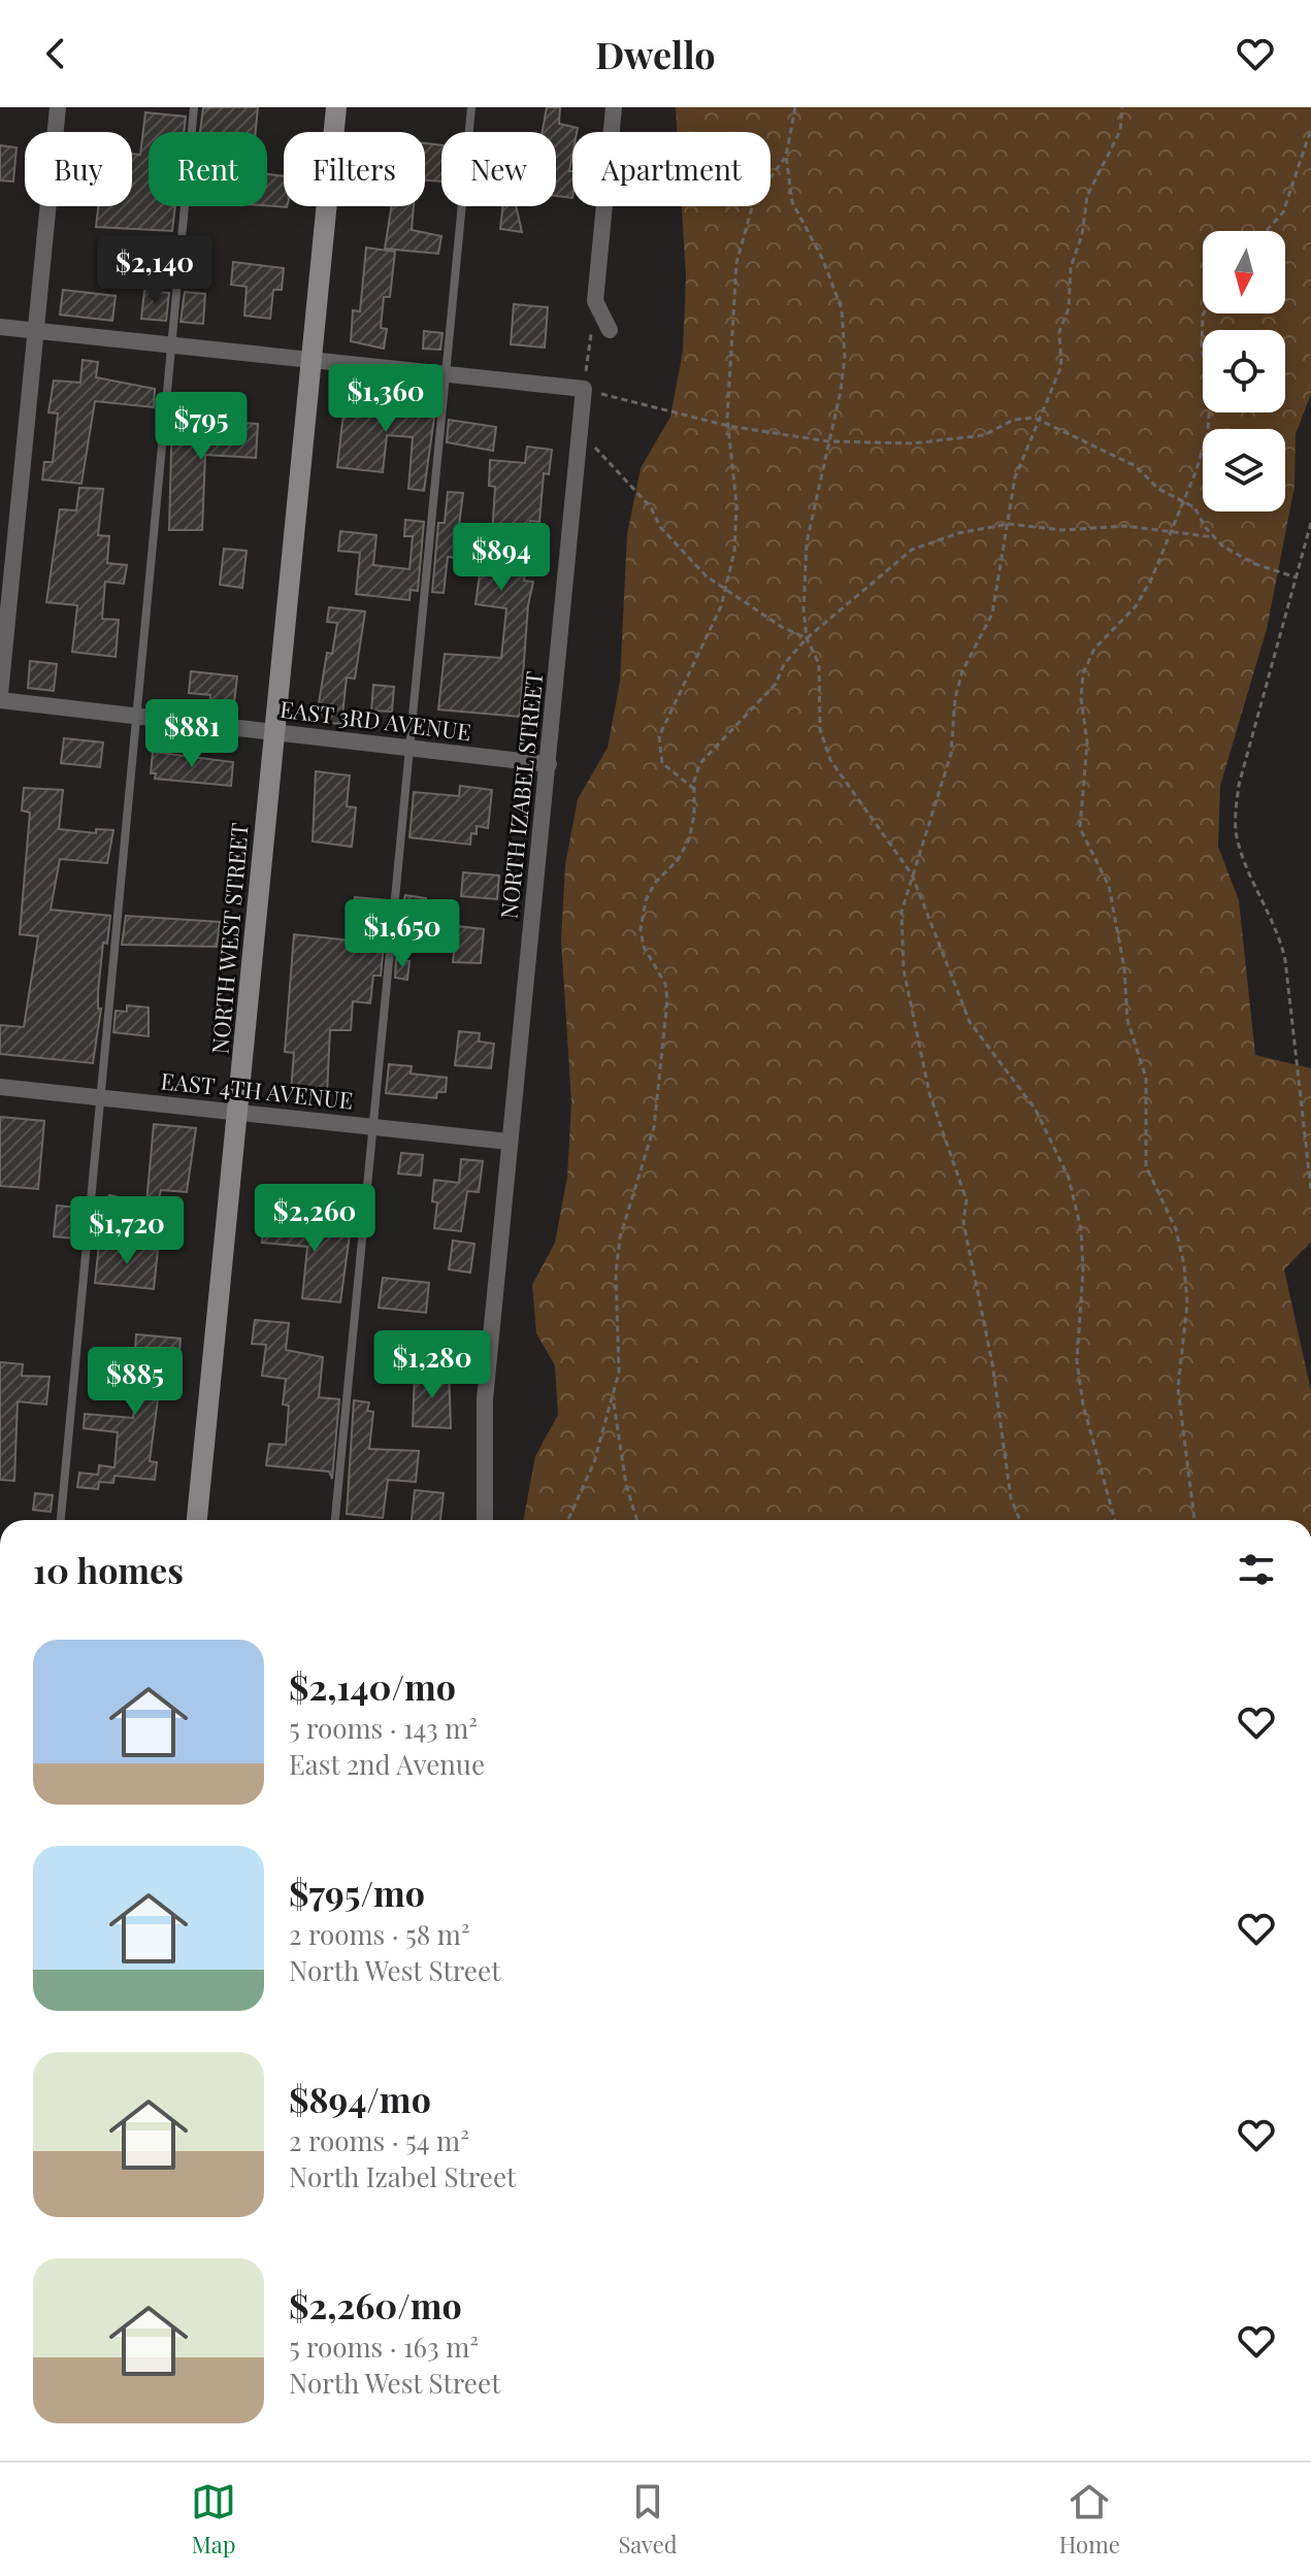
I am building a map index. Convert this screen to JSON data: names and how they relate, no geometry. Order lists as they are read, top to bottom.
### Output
{
  "streets": {
    "street": [
      "EAST 3RD AVENUE",
      "NORTH IZABEL STREET",
      "NORTH WEST STREET",
      "EAST 4TH AVENUE"
    ]
  },
  "crossings": [
    ["EAST 3RD AVENUE", "NORTH IZABEL STREET"],
    ["EAST 3RD AVENUE", "NORTH WEST STREET"],
    ["NORTH IZABEL STREET", "EAST 4TH AVENUE"],
    ["NORTH WEST STREET", "EAST 4TH AVENUE"]
  ],
  "north": "bottom",
  "page": {
    "header": "Dwello",
    "chip": [
      "Buy",
      "Rent",
      "Filters",
      "New",
      "Apartment"
    ],
    "price": [
      "$2,140",
      "$1,360",
      "$795",
      "$894",
      "$881",
      "$1,650",
      "$2,260",
      "$1,720",
      "$1,280",
      "$885"
    ],
    "heading": "10 homes",
    "list": [
      {
        "name": "$2,140/mo",
        "note": "5 rooms · 143 m² · East 2nd Avenue"
      },
      {
        "name": "$795/mo",
        "note": "2 rooms · 58 m² · North West Street"
      },
      {
        "name": "$894/mo",
        "note": "2 rooms · 54 m² · North Izabel Street"
      },
      {
        "name": "$2,260/mo",
        "note": "5 rooms · 163 m² · North West Street"
      }
    ],
    "tabs": ["Map", "Saved", "Home"]
  }
}
